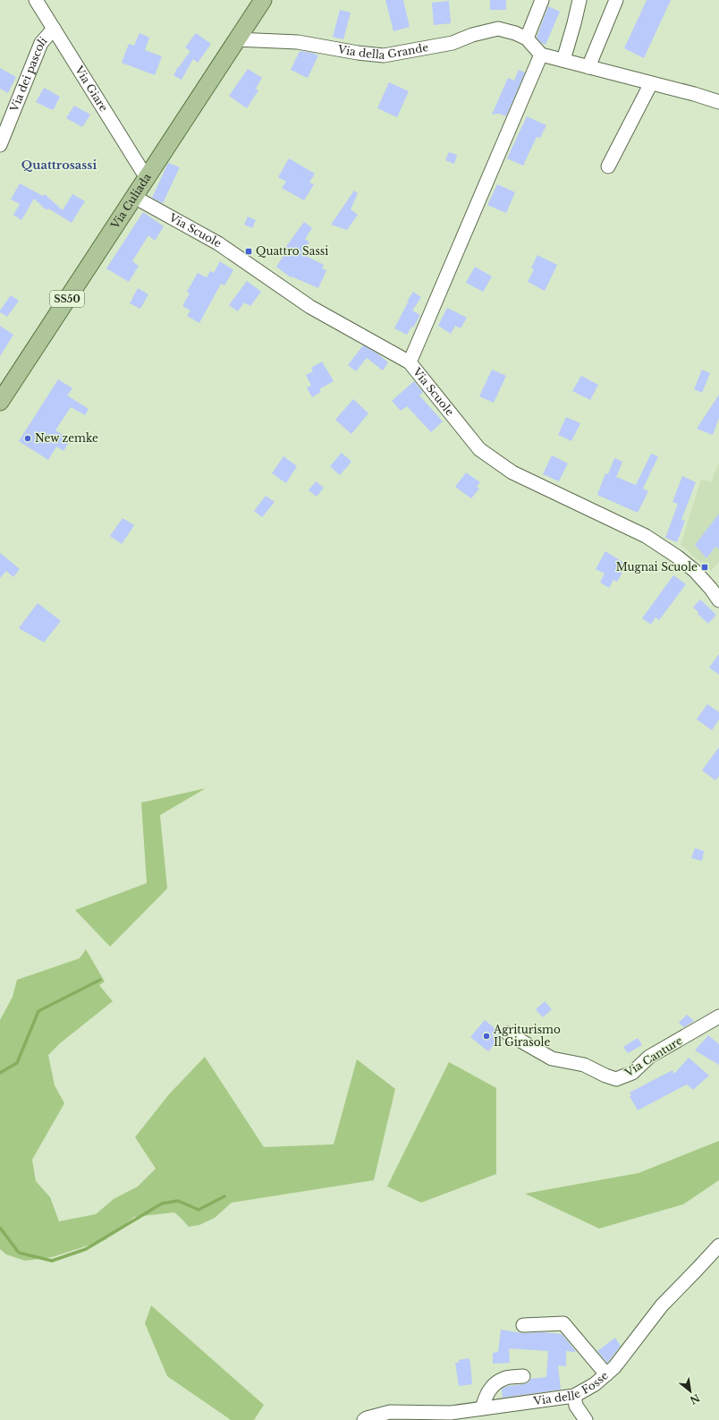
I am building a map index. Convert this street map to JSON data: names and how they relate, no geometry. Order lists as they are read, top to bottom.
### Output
{
  "streets": {
    "main road": ["Via Culiada", "SS50"],
    "street": [
      "Via della Grande",
      "Via dei pascoli",
      "Via Giare",
      "Via Scuole",
      "Via Canture",
      "Via delle Fosse"
    ]
  },
  "crossings": [
    ["Via della Grande", "Via Culiada"],
    ["Via dei pascoli", "Via Giare"],
    ["Via Giare", "Via Culiada"],
    ["Via Culiada", "Via Scuole"]
  ],
  "districts": ["Quattrosassi"],
  "places": {
    "transit": ["Quattro Sassi", "Mugnai Scuole"],
    "other": ["New zemke", "Agriturismo Il Girasole"]
  },
  "north": "bottom right"
}
